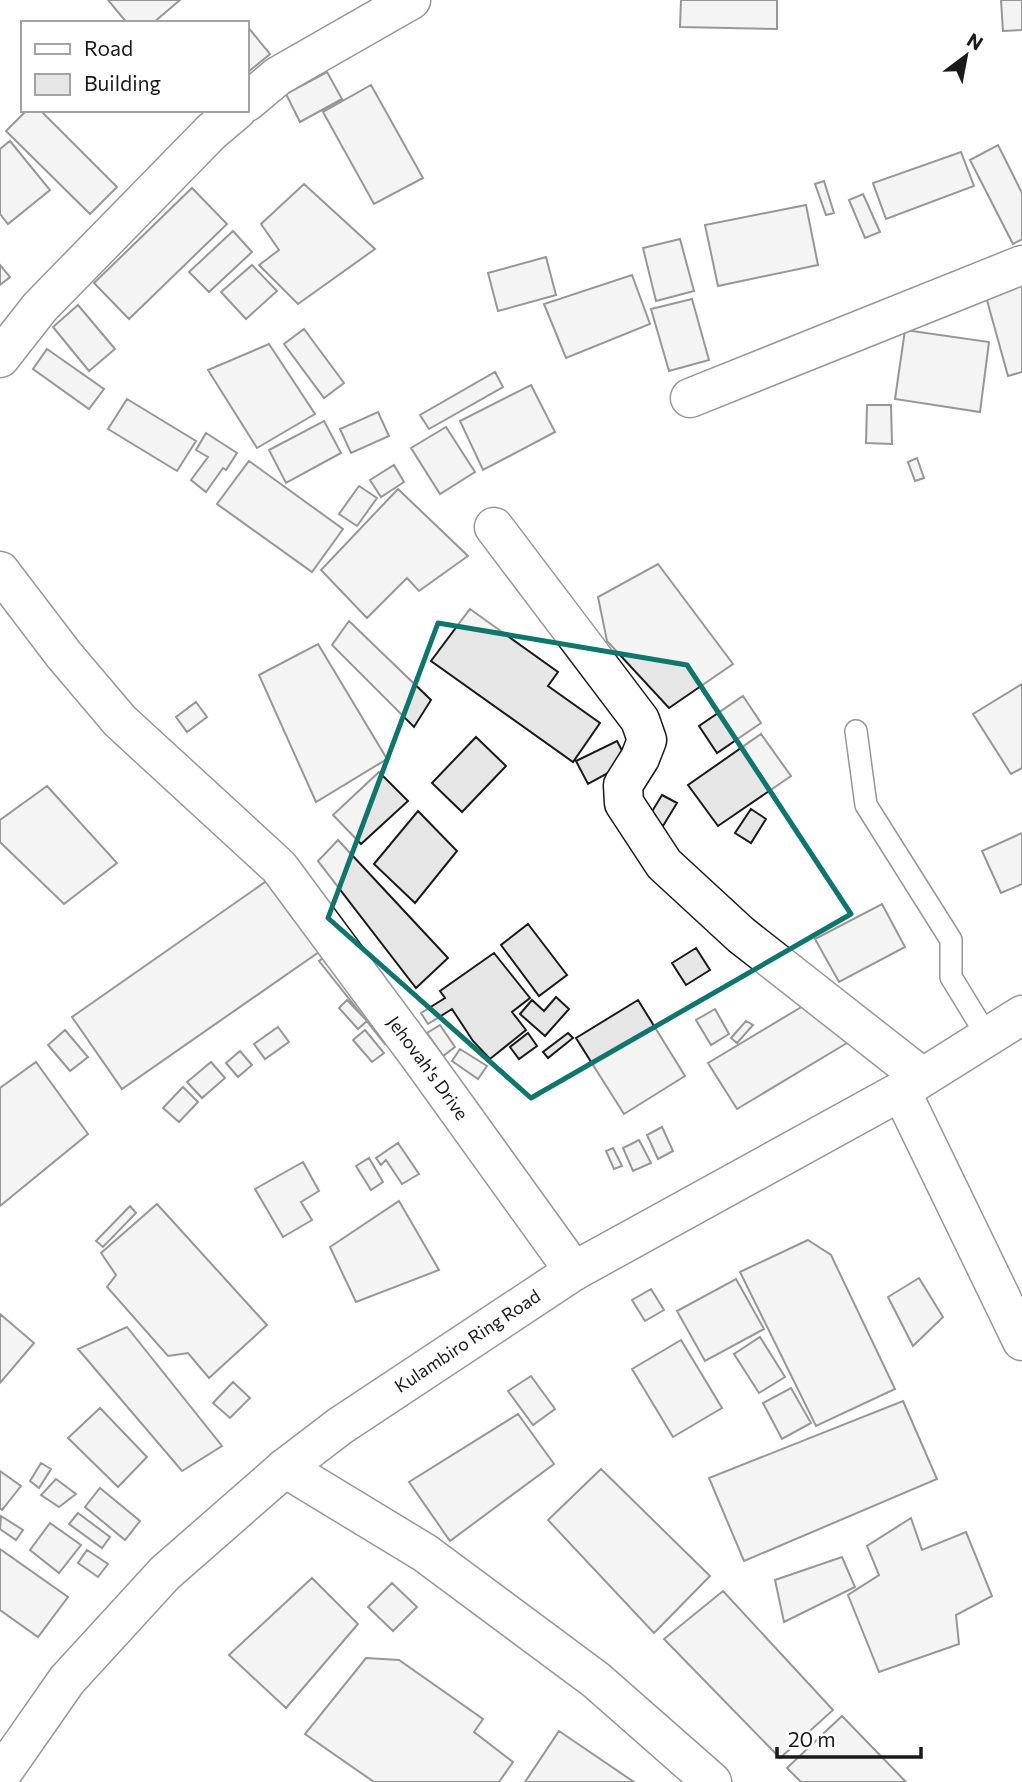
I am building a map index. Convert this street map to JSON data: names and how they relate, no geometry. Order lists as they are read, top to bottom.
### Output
{
  "streets": {
    "street": ["Jehovah's Drive", "Kulambiro Ring Road"]
  },
  "crossings": [
    ["Jehovah's Drive", "Kulambiro Ring Road"]
  ],
  "legend": ["Road", "Building"],
  "scale_bar": "20 m",
  "north": "top right"
}
